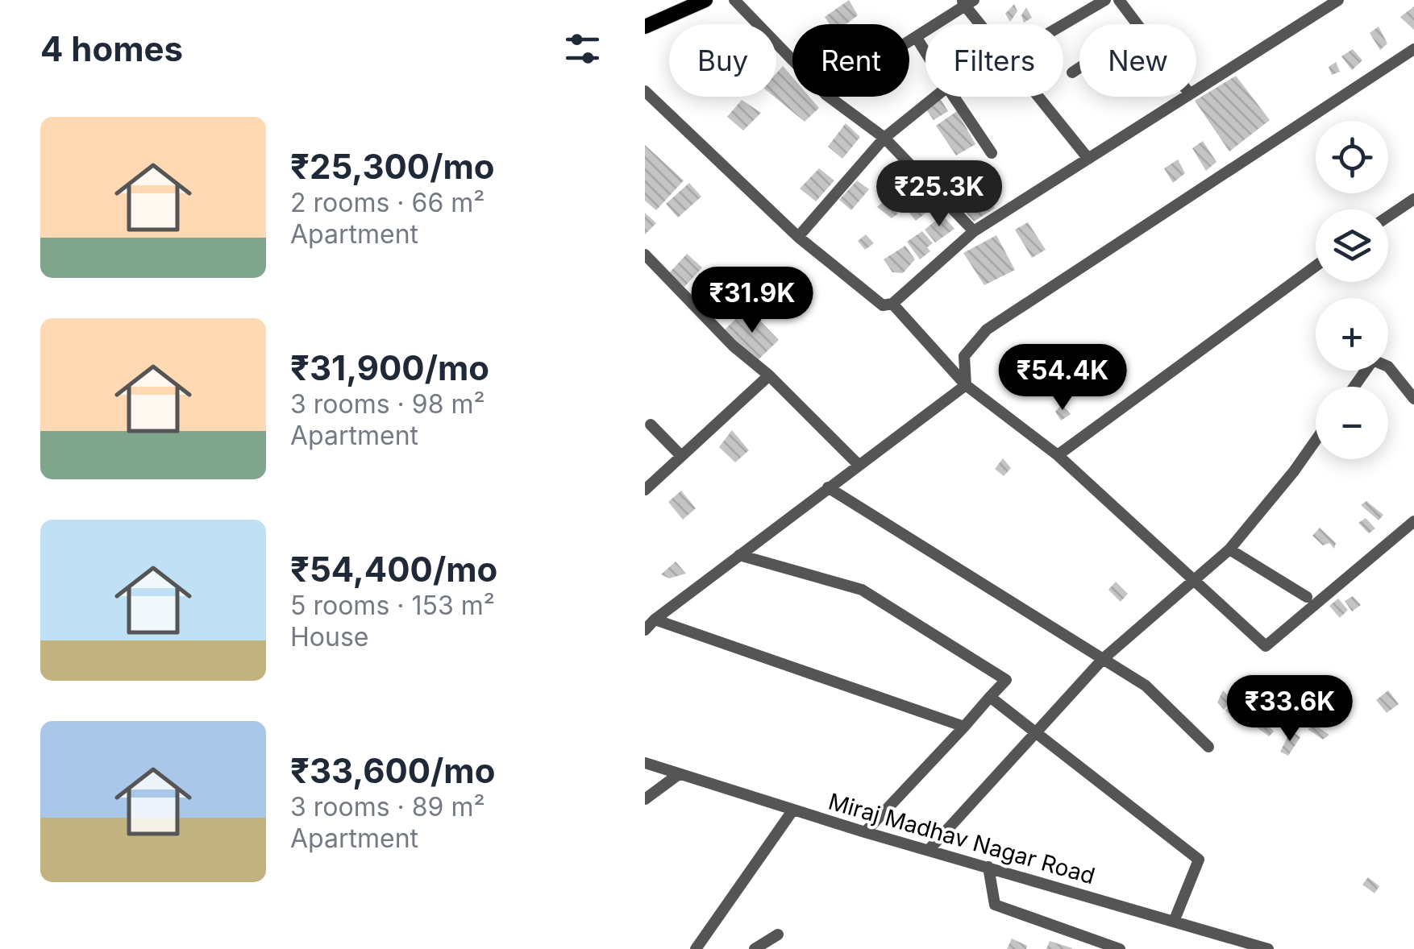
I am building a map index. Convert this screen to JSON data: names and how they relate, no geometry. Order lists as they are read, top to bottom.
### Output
{
  "streets": {
    "street": ["Miraj Madhav Nagar Road"]
  },
  "page": {
    "heading": "4 homes",
    "chip": [
      "Buy",
      "Rent",
      "Filters",
      "New"
    ],
    "list": [
      {
        "name": "₹25,300/mo",
        "note": "2 rooms · 66 m² · Apartment"
      },
      {
        "name": "₹31,900/mo",
        "note": "3 rooms · 98 m² · Apartment"
      },
      {
        "name": "₹54,400/mo",
        "note": "5 rooms · 153 m² · House"
      },
      {
        "name": "₹33,600/mo",
        "note": "3 rooms · 89 m² · Apartment"
      }
    ],
    "map_buttons": ["+", "−"],
    "price": [
      "₹25.3K",
      "₹31.9K",
      "₹54.4K",
      "₹33.6K"
    ]
  }
}
